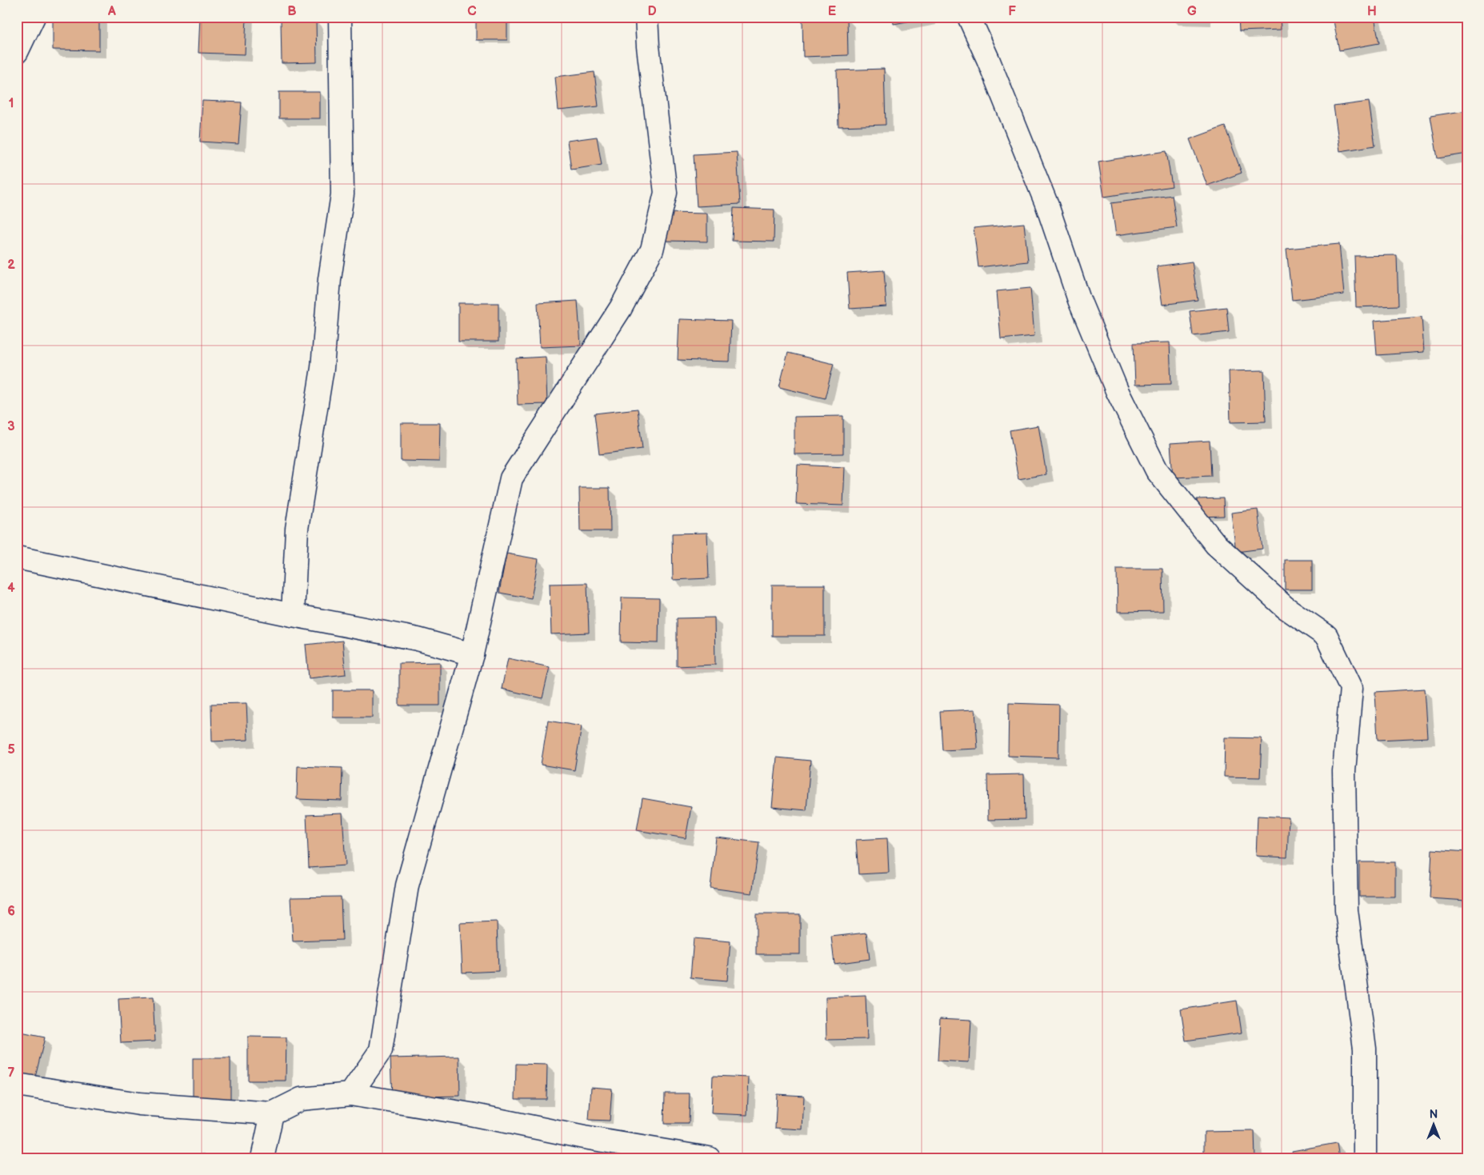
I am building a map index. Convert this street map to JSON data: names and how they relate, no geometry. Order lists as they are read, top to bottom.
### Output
{
  "north": "top",
  "grid": {
    "columns": [
      "A",
      "B",
      "C",
      "D",
      "E",
      "F",
      "G",
      "H"
    ],
    "rows": [
      "1",
      "2",
      "3",
      "4",
      "5",
      "6",
      "7"
    ]
  }
}
